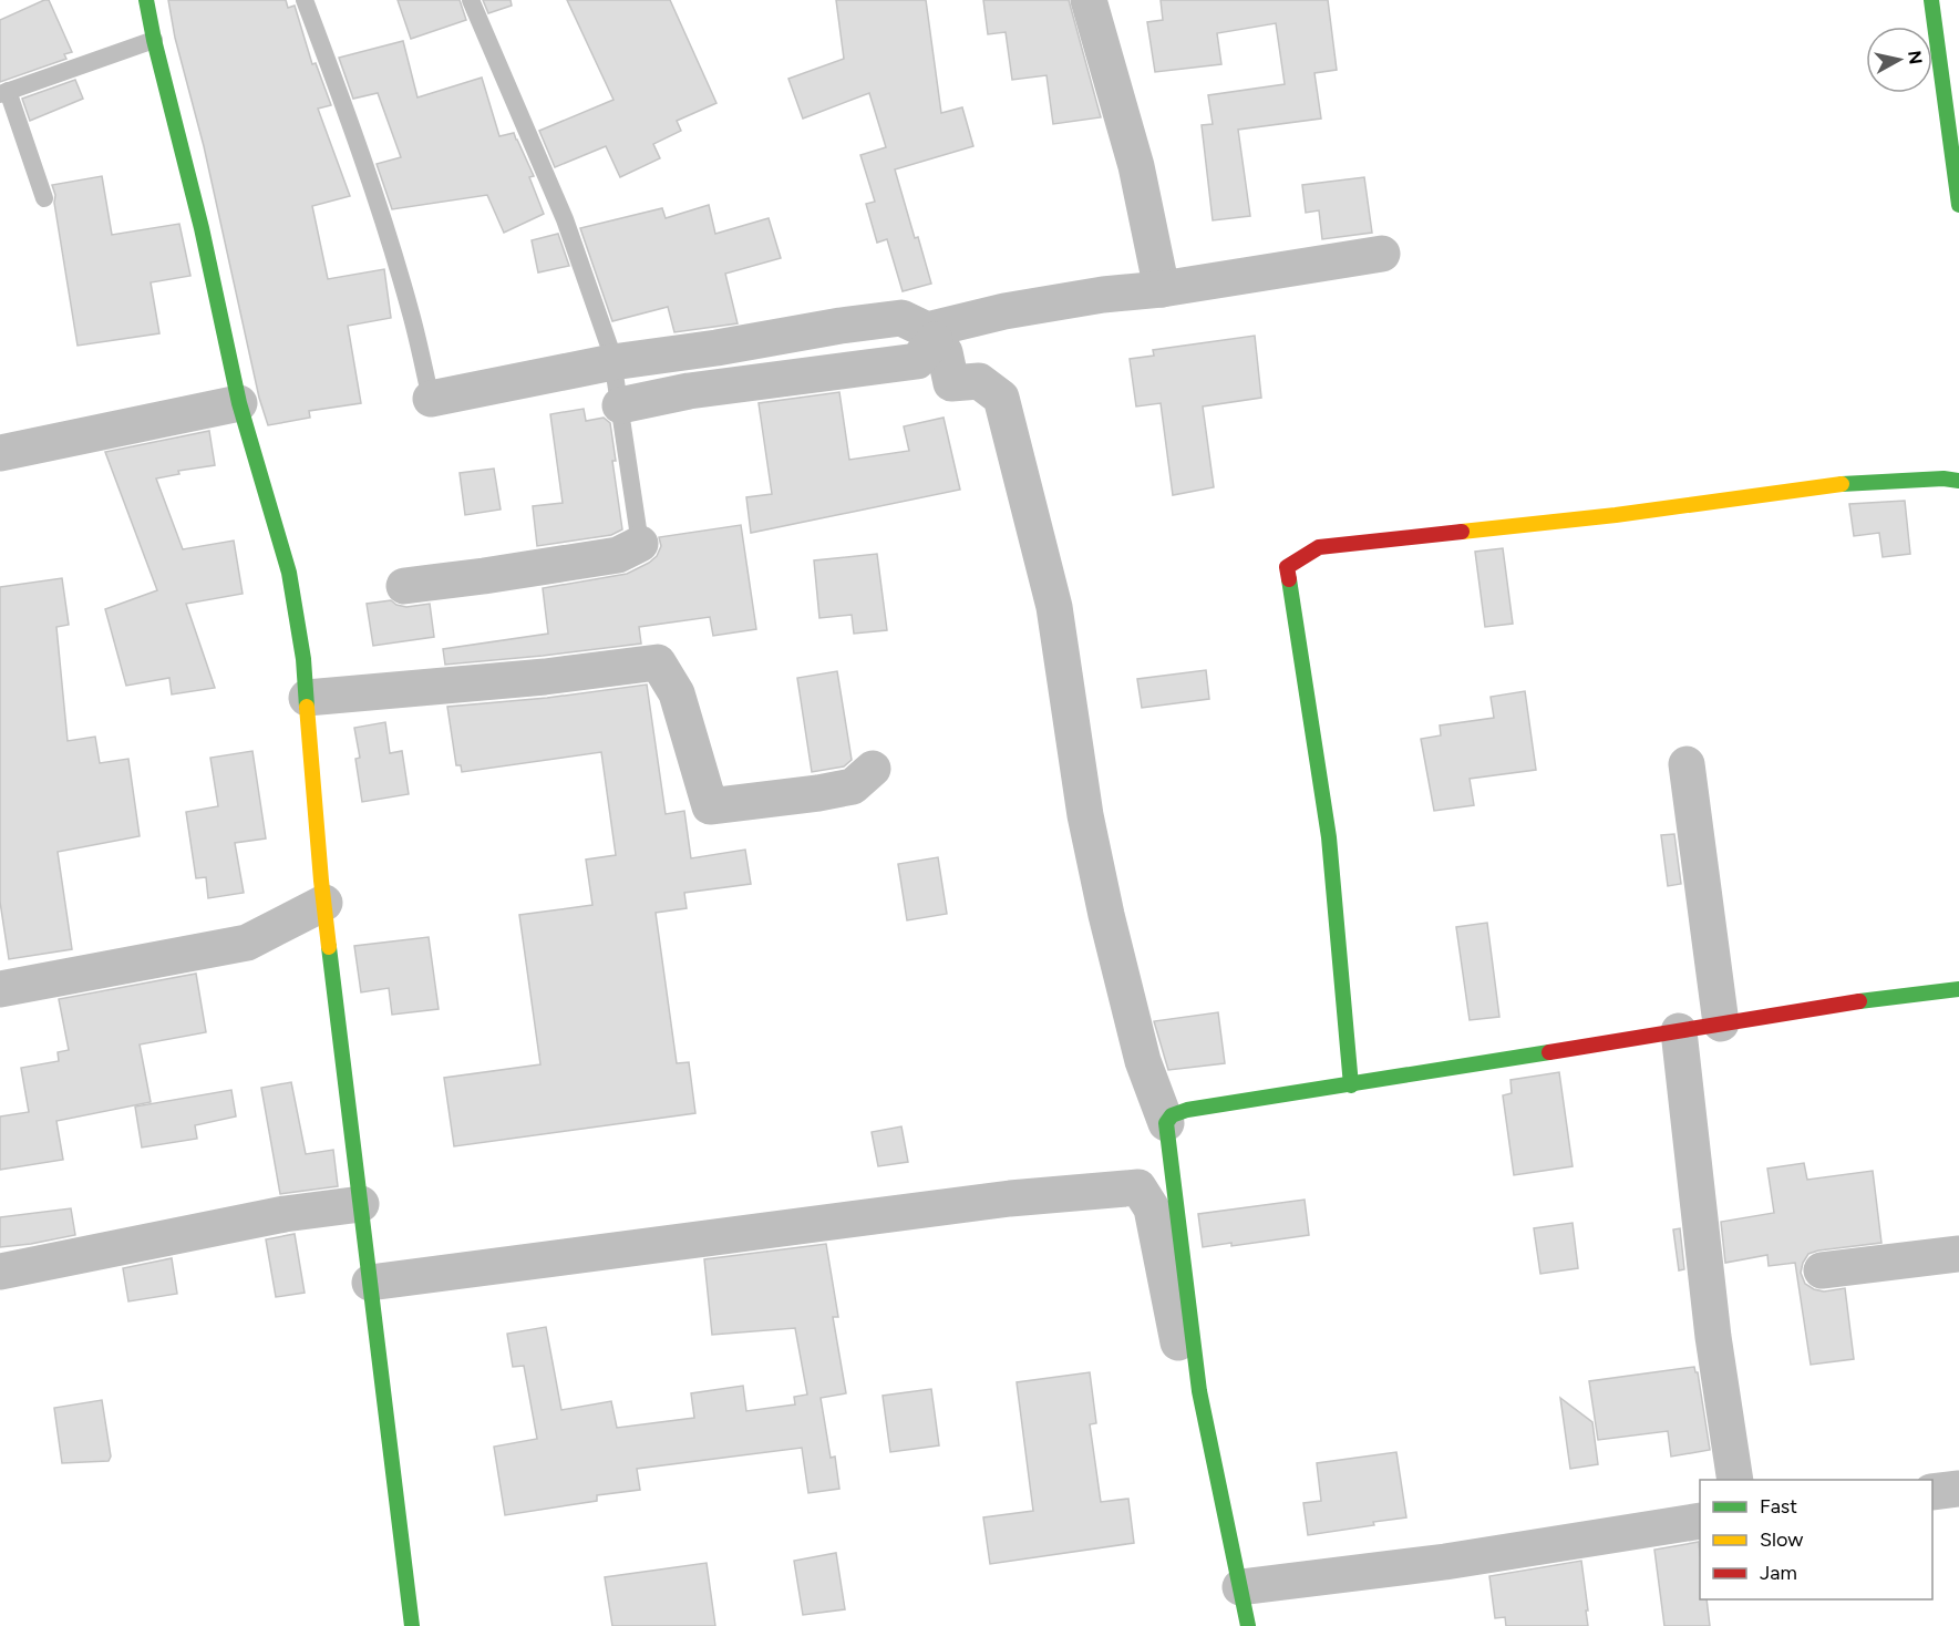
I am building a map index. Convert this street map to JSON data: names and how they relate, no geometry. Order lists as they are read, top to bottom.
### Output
{
  "legend": ["Fast", "Slow", "Jam"],
  "north": "right"
}
